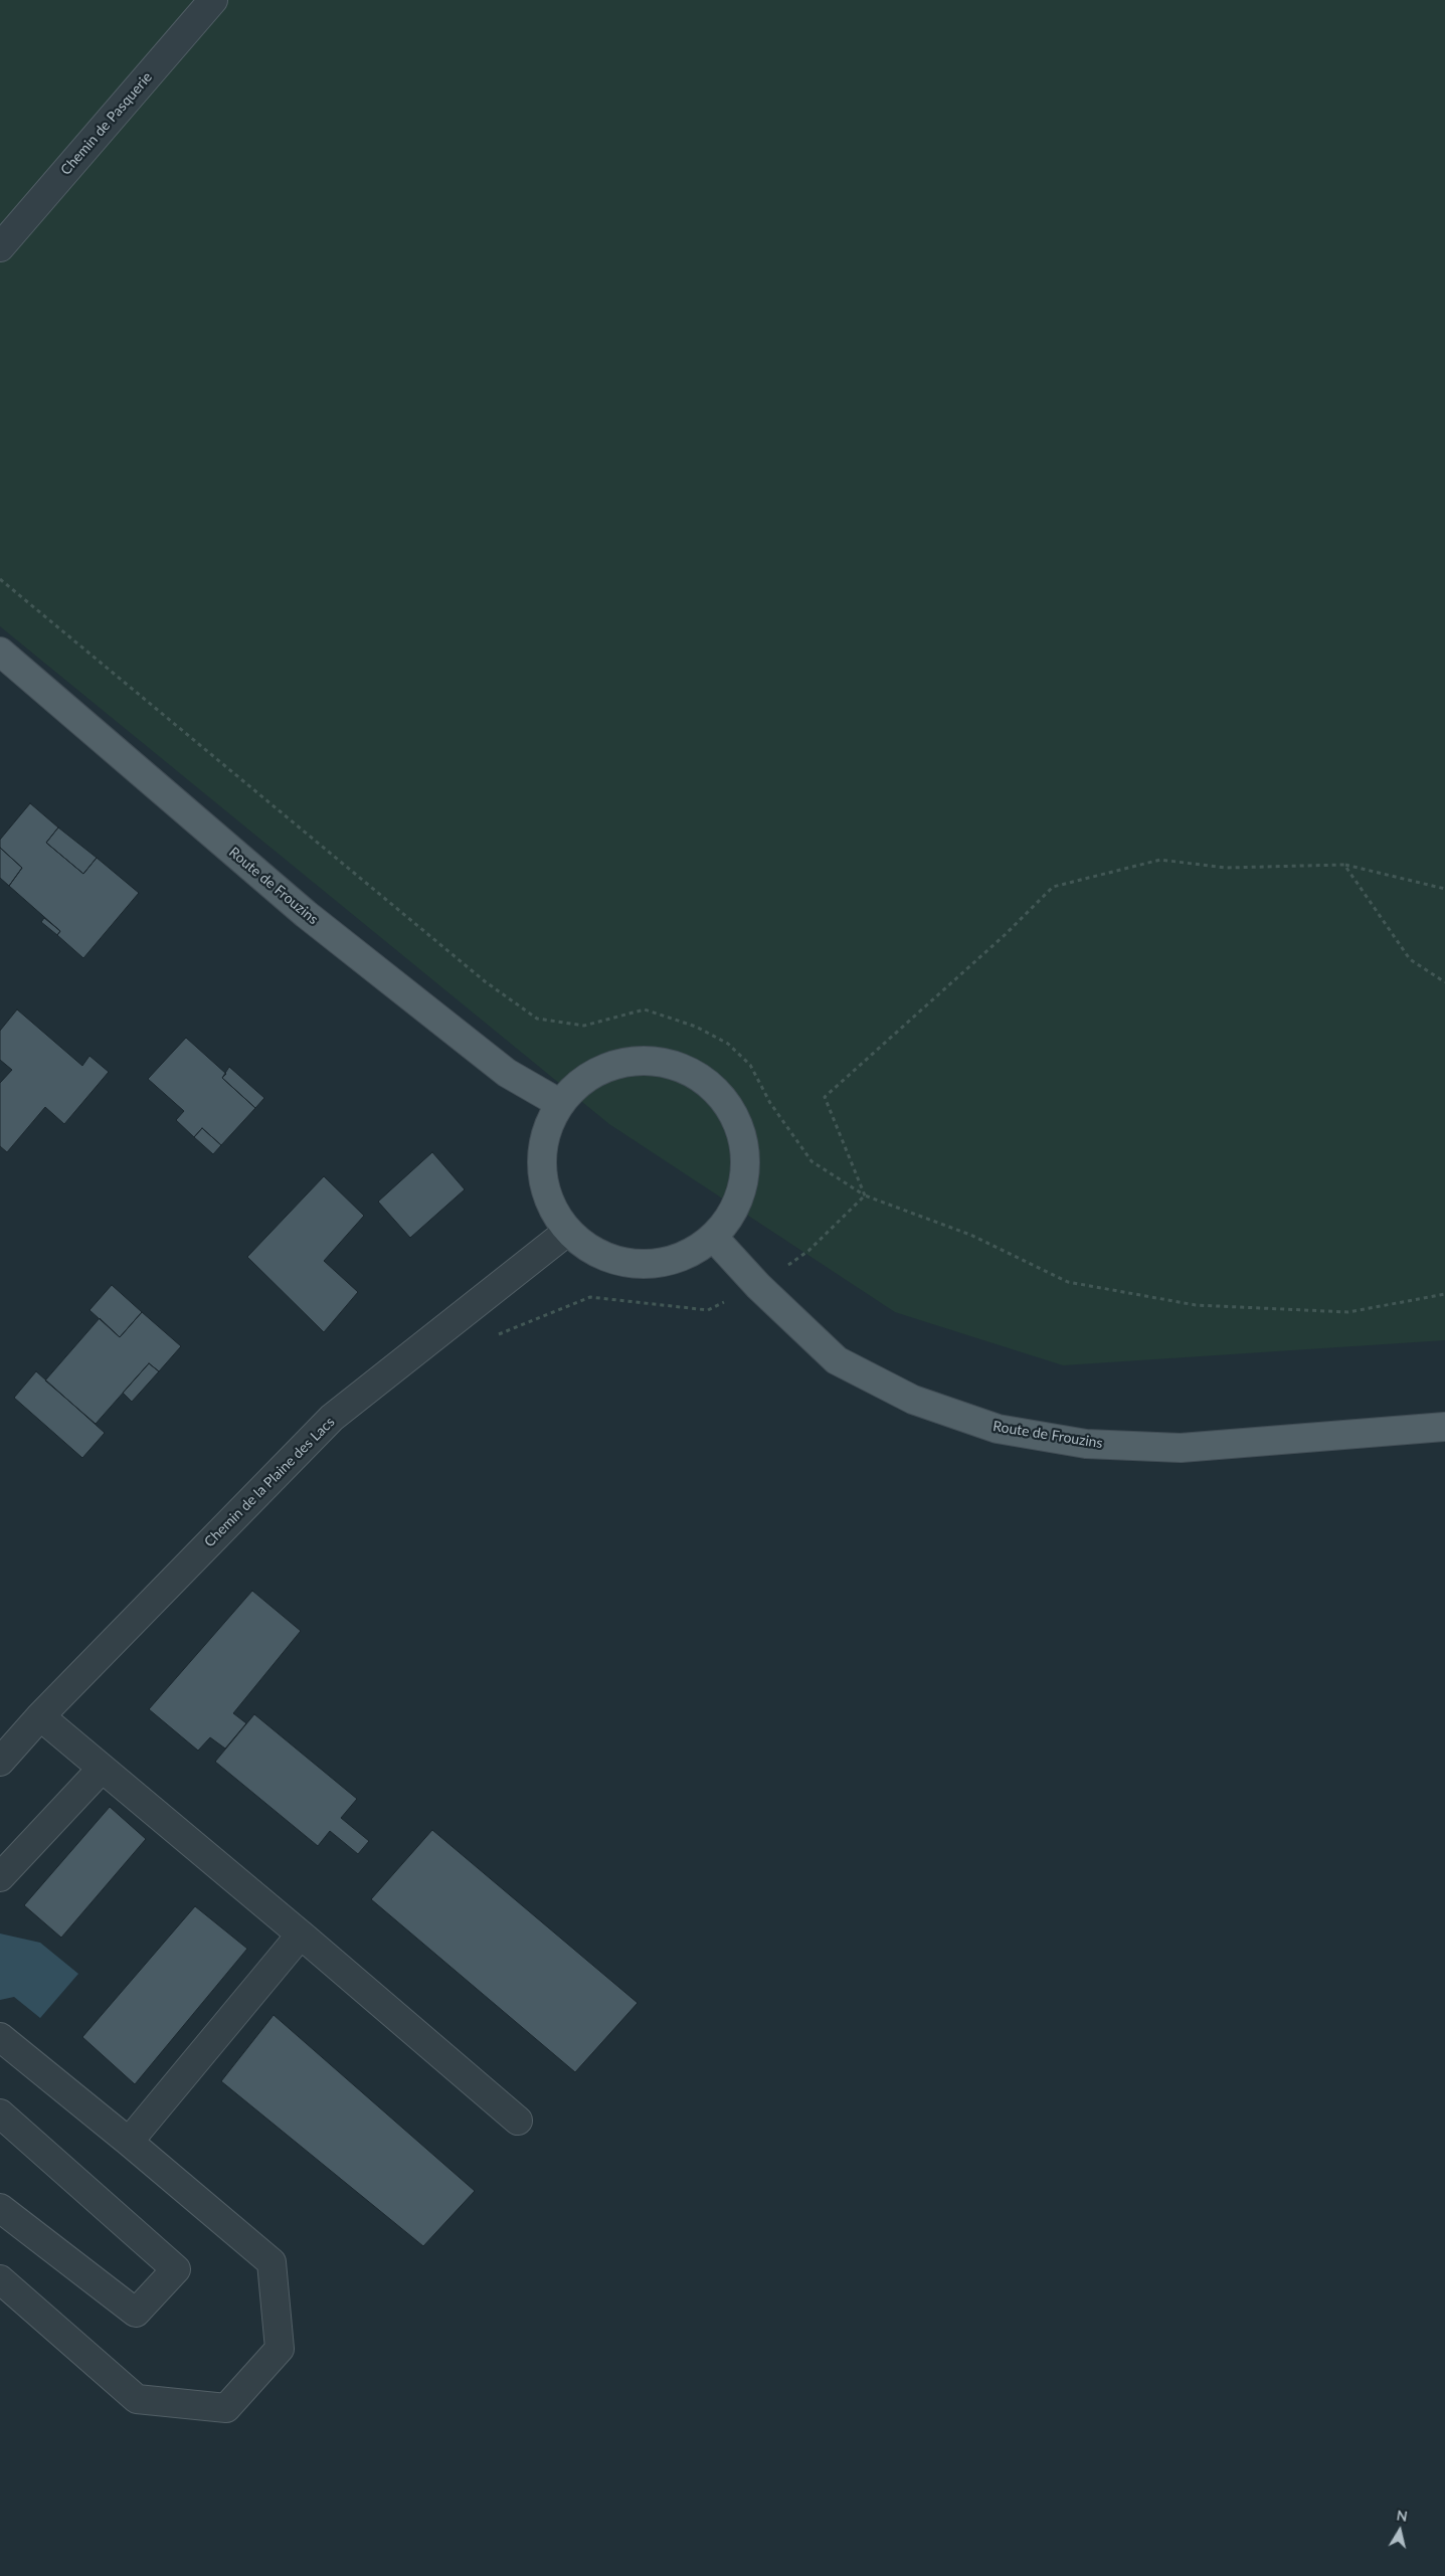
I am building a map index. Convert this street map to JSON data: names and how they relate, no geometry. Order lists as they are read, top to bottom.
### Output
{
  "streets": {
    "main road": ["Route de Frouzins"],
    "street": ["Chemin de Pasquerie", "Chemin de la Plaine des Lacs"]
  },
  "north": "top"
}
